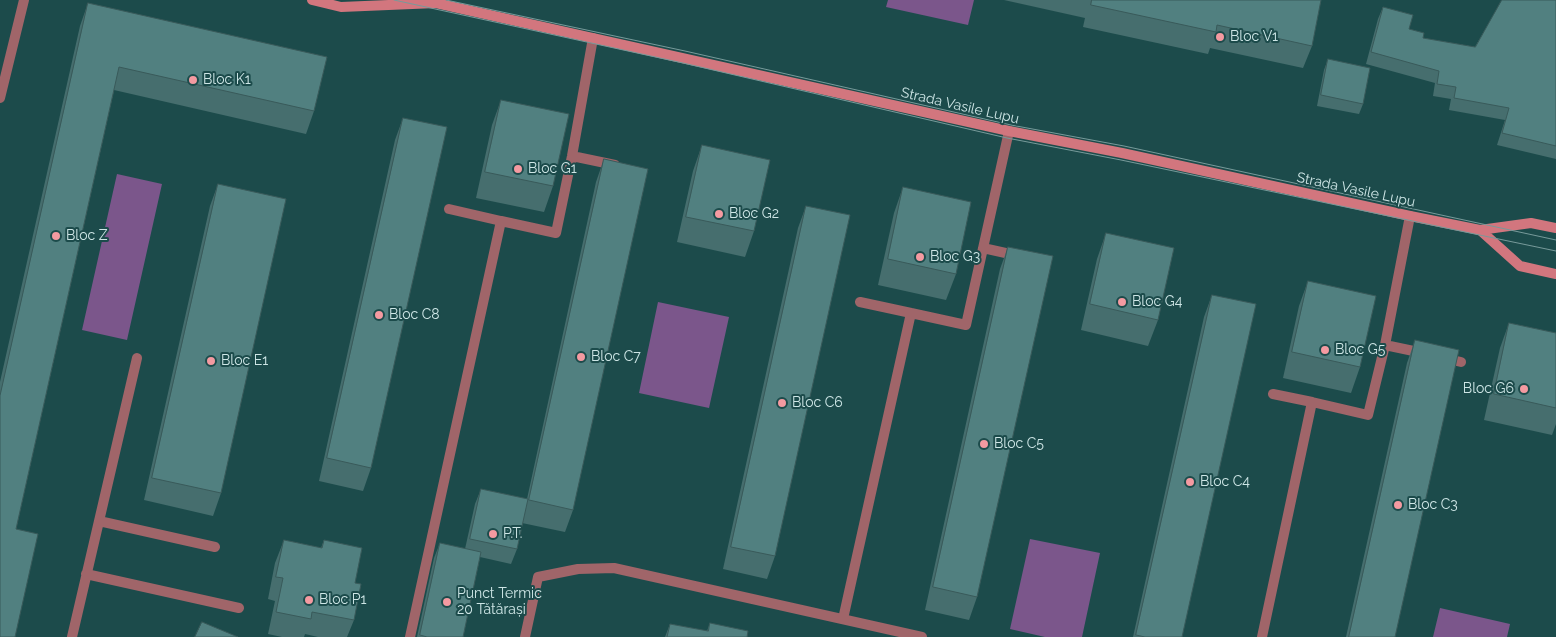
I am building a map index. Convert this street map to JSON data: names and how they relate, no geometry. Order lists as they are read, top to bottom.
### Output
{
  "streets": {
    "main road": ["Strada Vasile Lupu"]
  },
  "places": [
    "Bloc V1",
    "Bloc K1",
    "Bloc G1",
    "Bloc G2",
    "Bloc Z",
    "Bloc G3",
    "Bloc G4",
    "Bloc C8",
    "Bloc G5",
    "Bloc C7",
    "Bloc E1",
    "Bloc G6",
    "Bloc C6",
    "Bloc C5",
    "Bloc C4",
    "Bloc C3",
    "P.T.",
    "Bloc P1",
    "Punct Termic 20 Tătărași"
  ]
}
